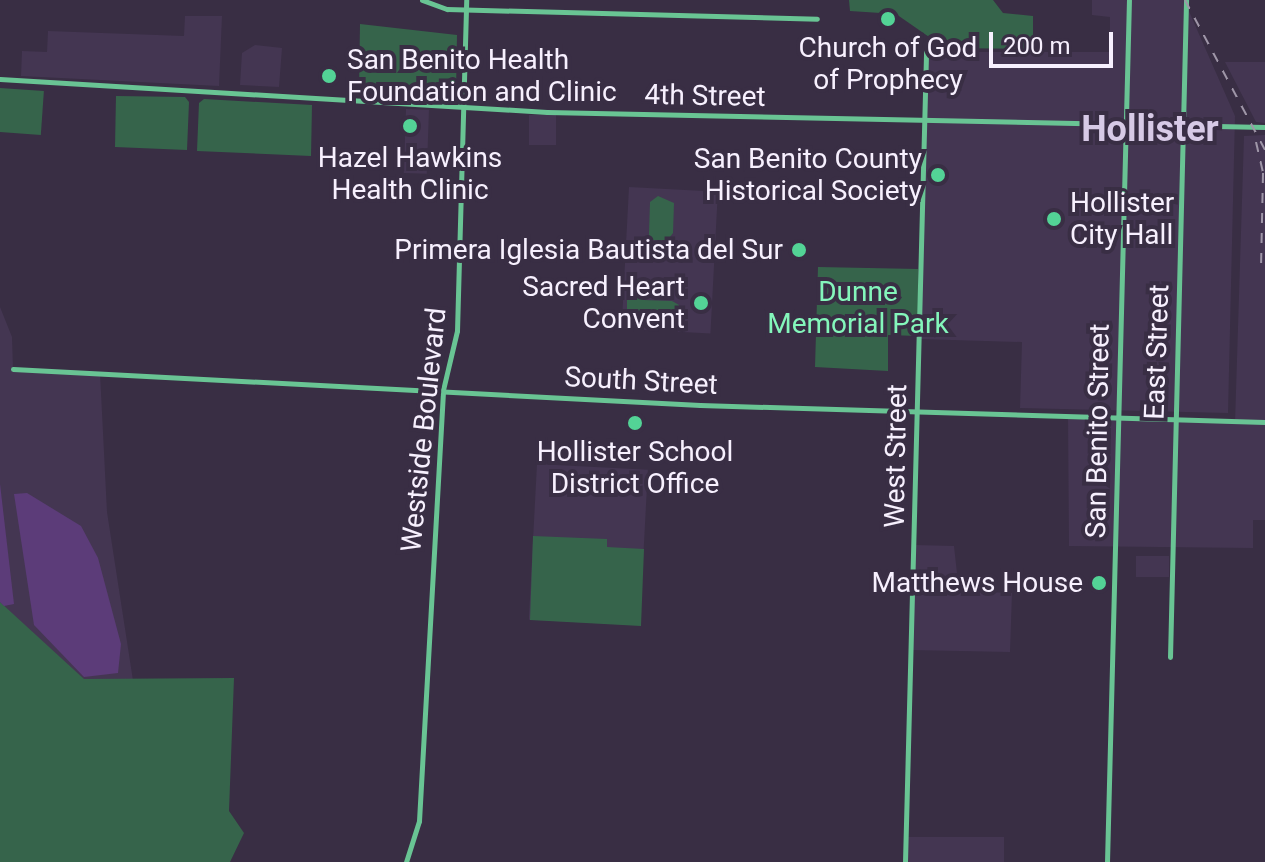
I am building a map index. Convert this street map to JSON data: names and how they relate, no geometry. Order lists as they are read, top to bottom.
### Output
{
  "streets": {
    "street": [
      "4th Street",
      "East Street",
      "South Street",
      "Westside Boulevard",
      "San Benito Street",
      "West Street"
    ]
  },
  "crossings": [
    ["4th Street", "East Street"],
    ["4th Street", "Westside Boulevard"],
    ["4th Street", "San Benito Street"],
    ["4th Street", "West Street"],
    ["East Street", "South Street"],
    ["South Street", "Westside Boulevard"],
    ["South Street", "San Benito Street"],
    ["South Street", "West Street"]
  ],
  "districts": ["Hollister"],
  "parks": ["Dunne Memorial Park"],
  "places": [
    "Church of God of Prophecy",
    "San Benito Health Foundation and Clinic",
    "Hazel Hawkins Health Clinic",
    "San Benito County Historical Society",
    "Hollister City Hall",
    "Primera Iglesia Bautista del Sur",
    "Sacred Heart Convent",
    "Hollister School District Office",
    "Matthews House"
  ],
  "scale_bar": "200 m"
}
